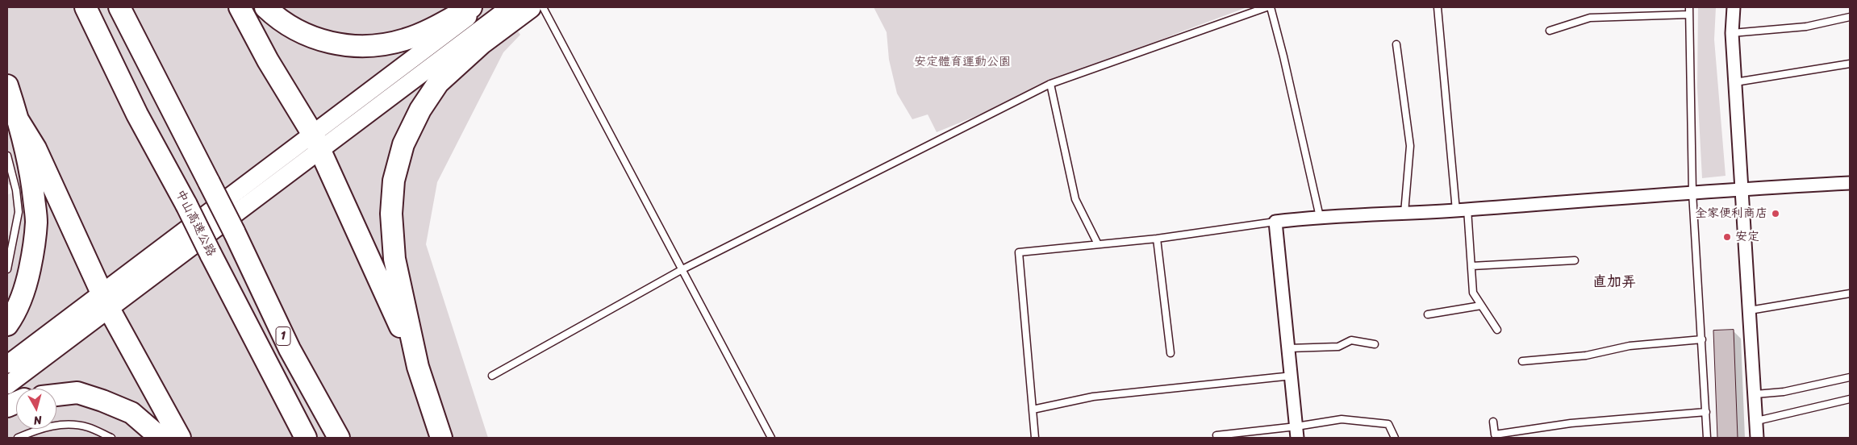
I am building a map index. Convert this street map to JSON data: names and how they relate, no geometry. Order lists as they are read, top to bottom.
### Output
{
  "streets": {
    "highway": ["中山高速公路", "1"]
  },
  "districts": ["直加弄"],
  "parks": ["安定體育運動公園"],
  "places": ["全家便利商店", "安定"],
  "north": "bottom"
}
